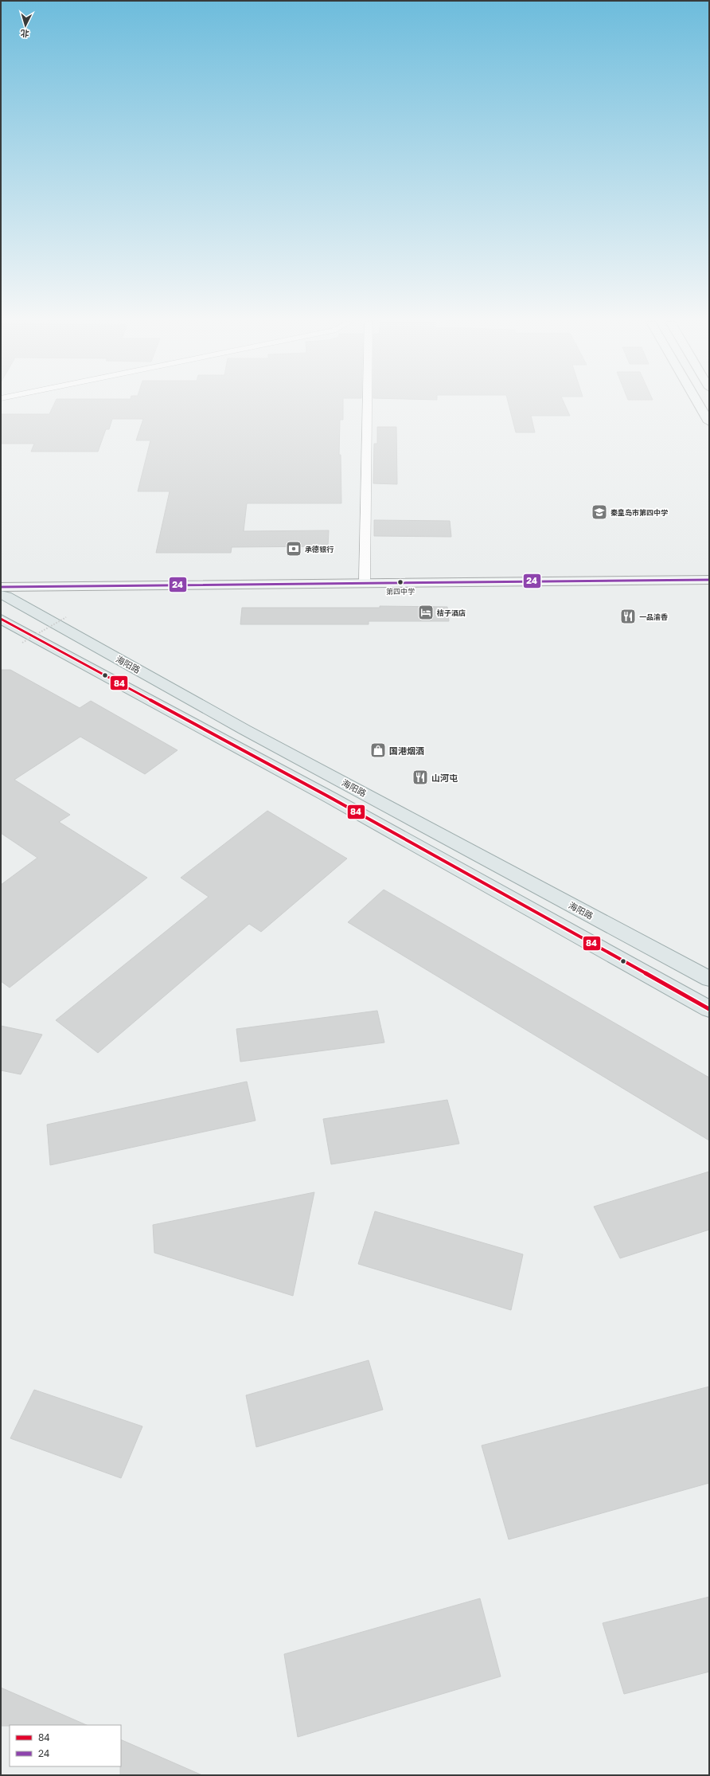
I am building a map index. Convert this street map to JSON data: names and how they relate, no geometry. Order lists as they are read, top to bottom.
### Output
{
  "streets": {
    "main road": ["海阳路"]
  },
  "places": {
    "school or university": ["秦皇岛市第四中学"],
    "bank": ["承德银行"],
    "other": ["第四中学"],
    "hotel": ["桔子酒店"],
    "restaurant": ["一品渝香", "山河屯"],
    "shop": ["国港烟酒"]
  },
  "lines": ["transit line 24", "transit line 84"],
  "legend": ["84", "24"],
  "north": "bottom"
}
